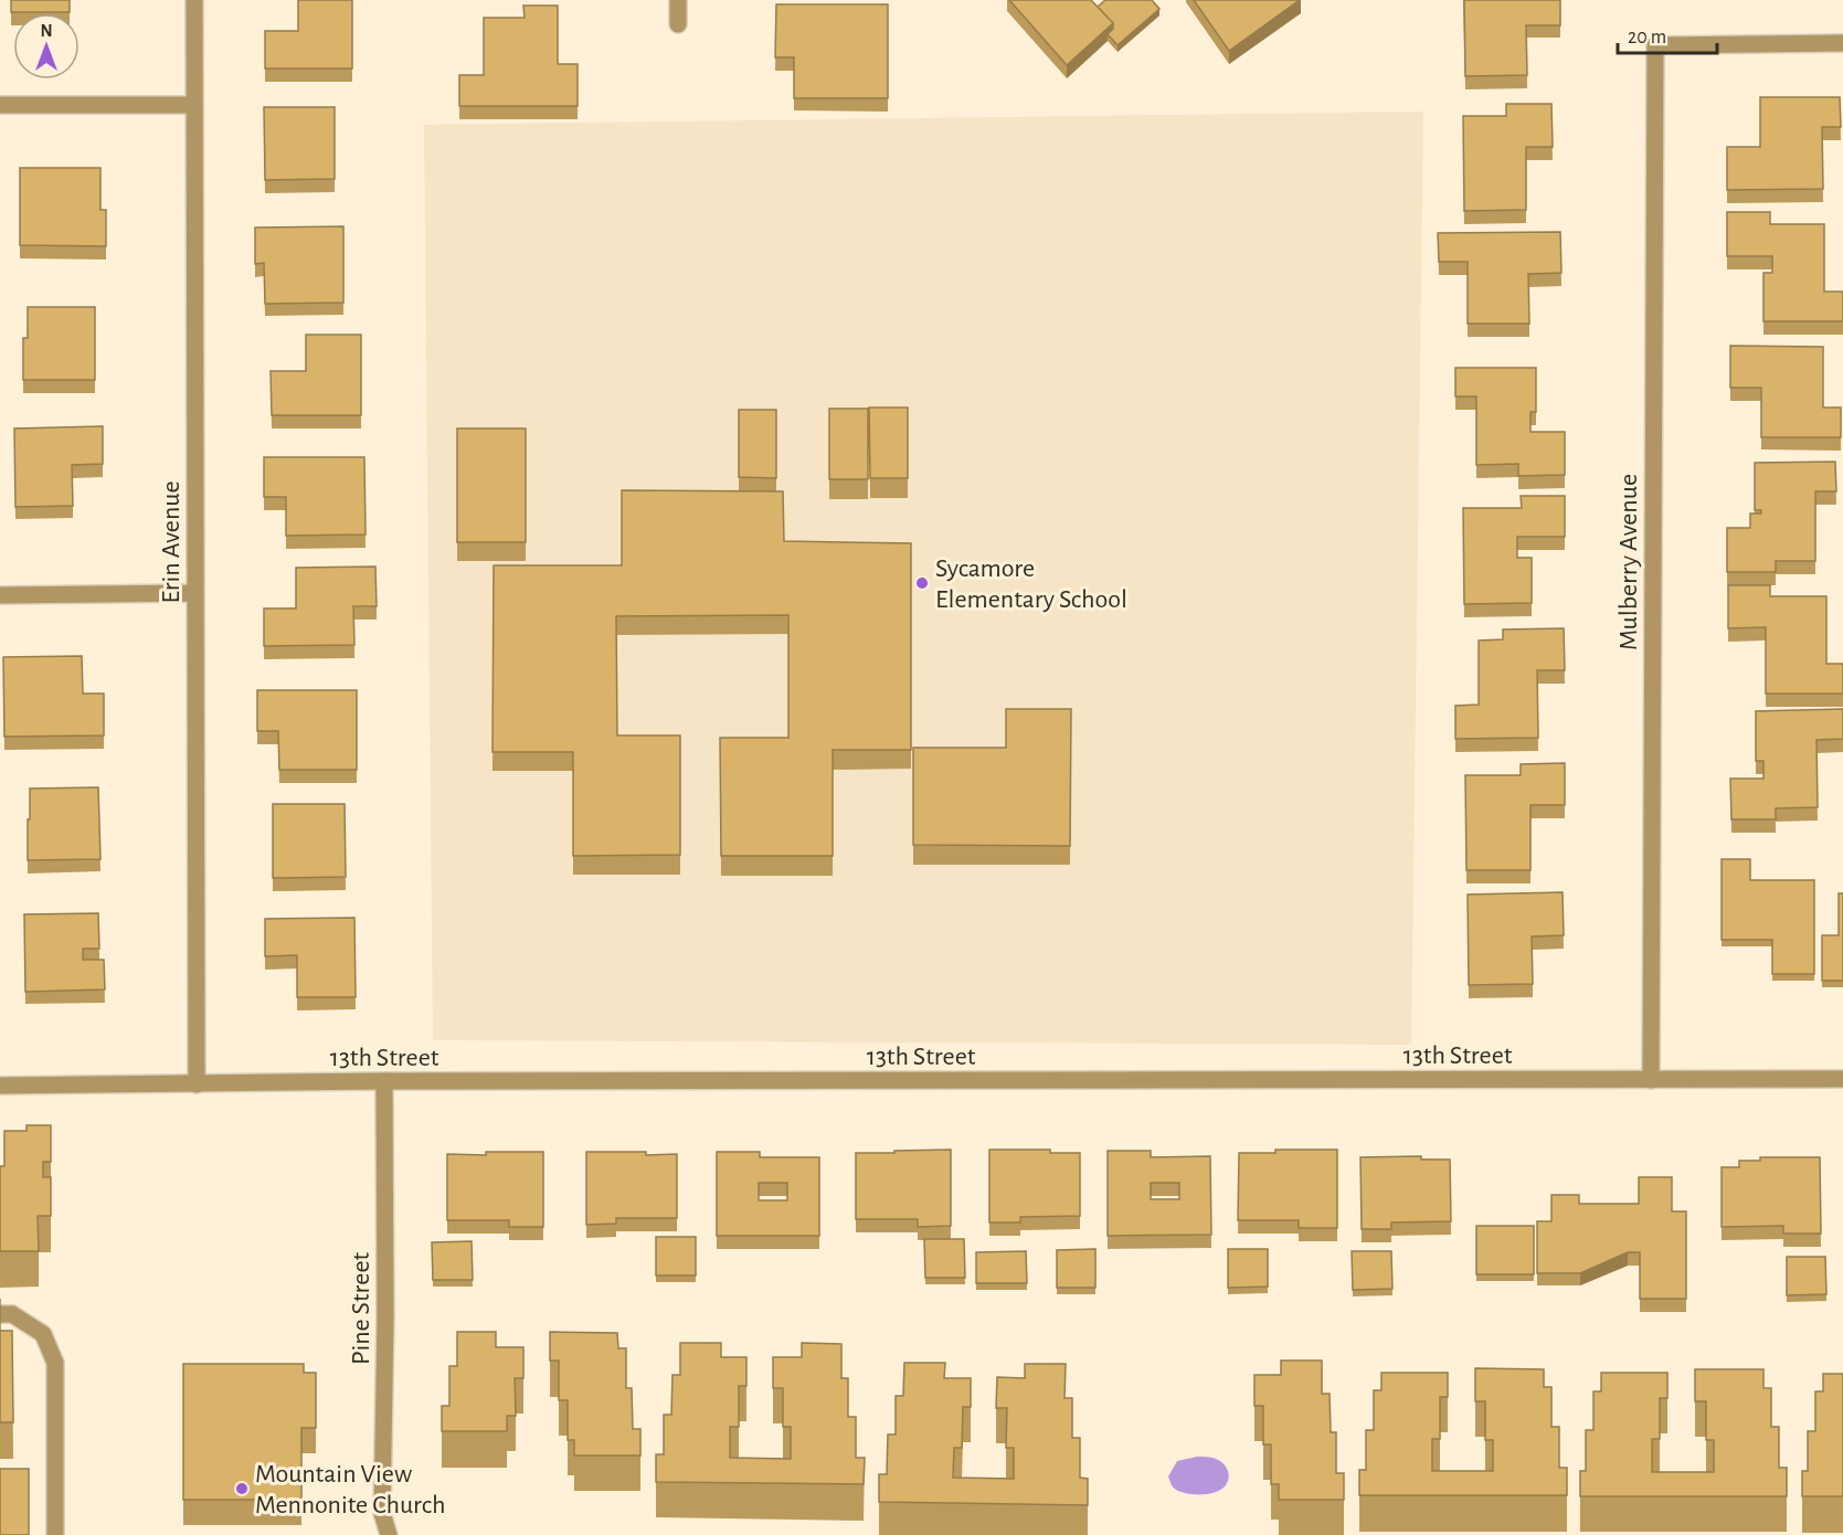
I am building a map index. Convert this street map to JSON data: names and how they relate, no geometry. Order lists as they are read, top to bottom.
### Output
{
  "streets": {
    "street": [
      "Erin Avenue",
      "Mulberry Avenue",
      "13th Street",
      "Pine Street"
    ]
  },
  "crossings": [
    ["Erin Avenue", "13th Street"],
    ["Mulberry Avenue", "13th Street"],
    ["13th Street", "Pine Street"]
  ],
  "places": ["Sycamore Elementary School", "Mountain View Mennonite Church"],
  "scale_bar": "20 m",
  "north": "top"
}
